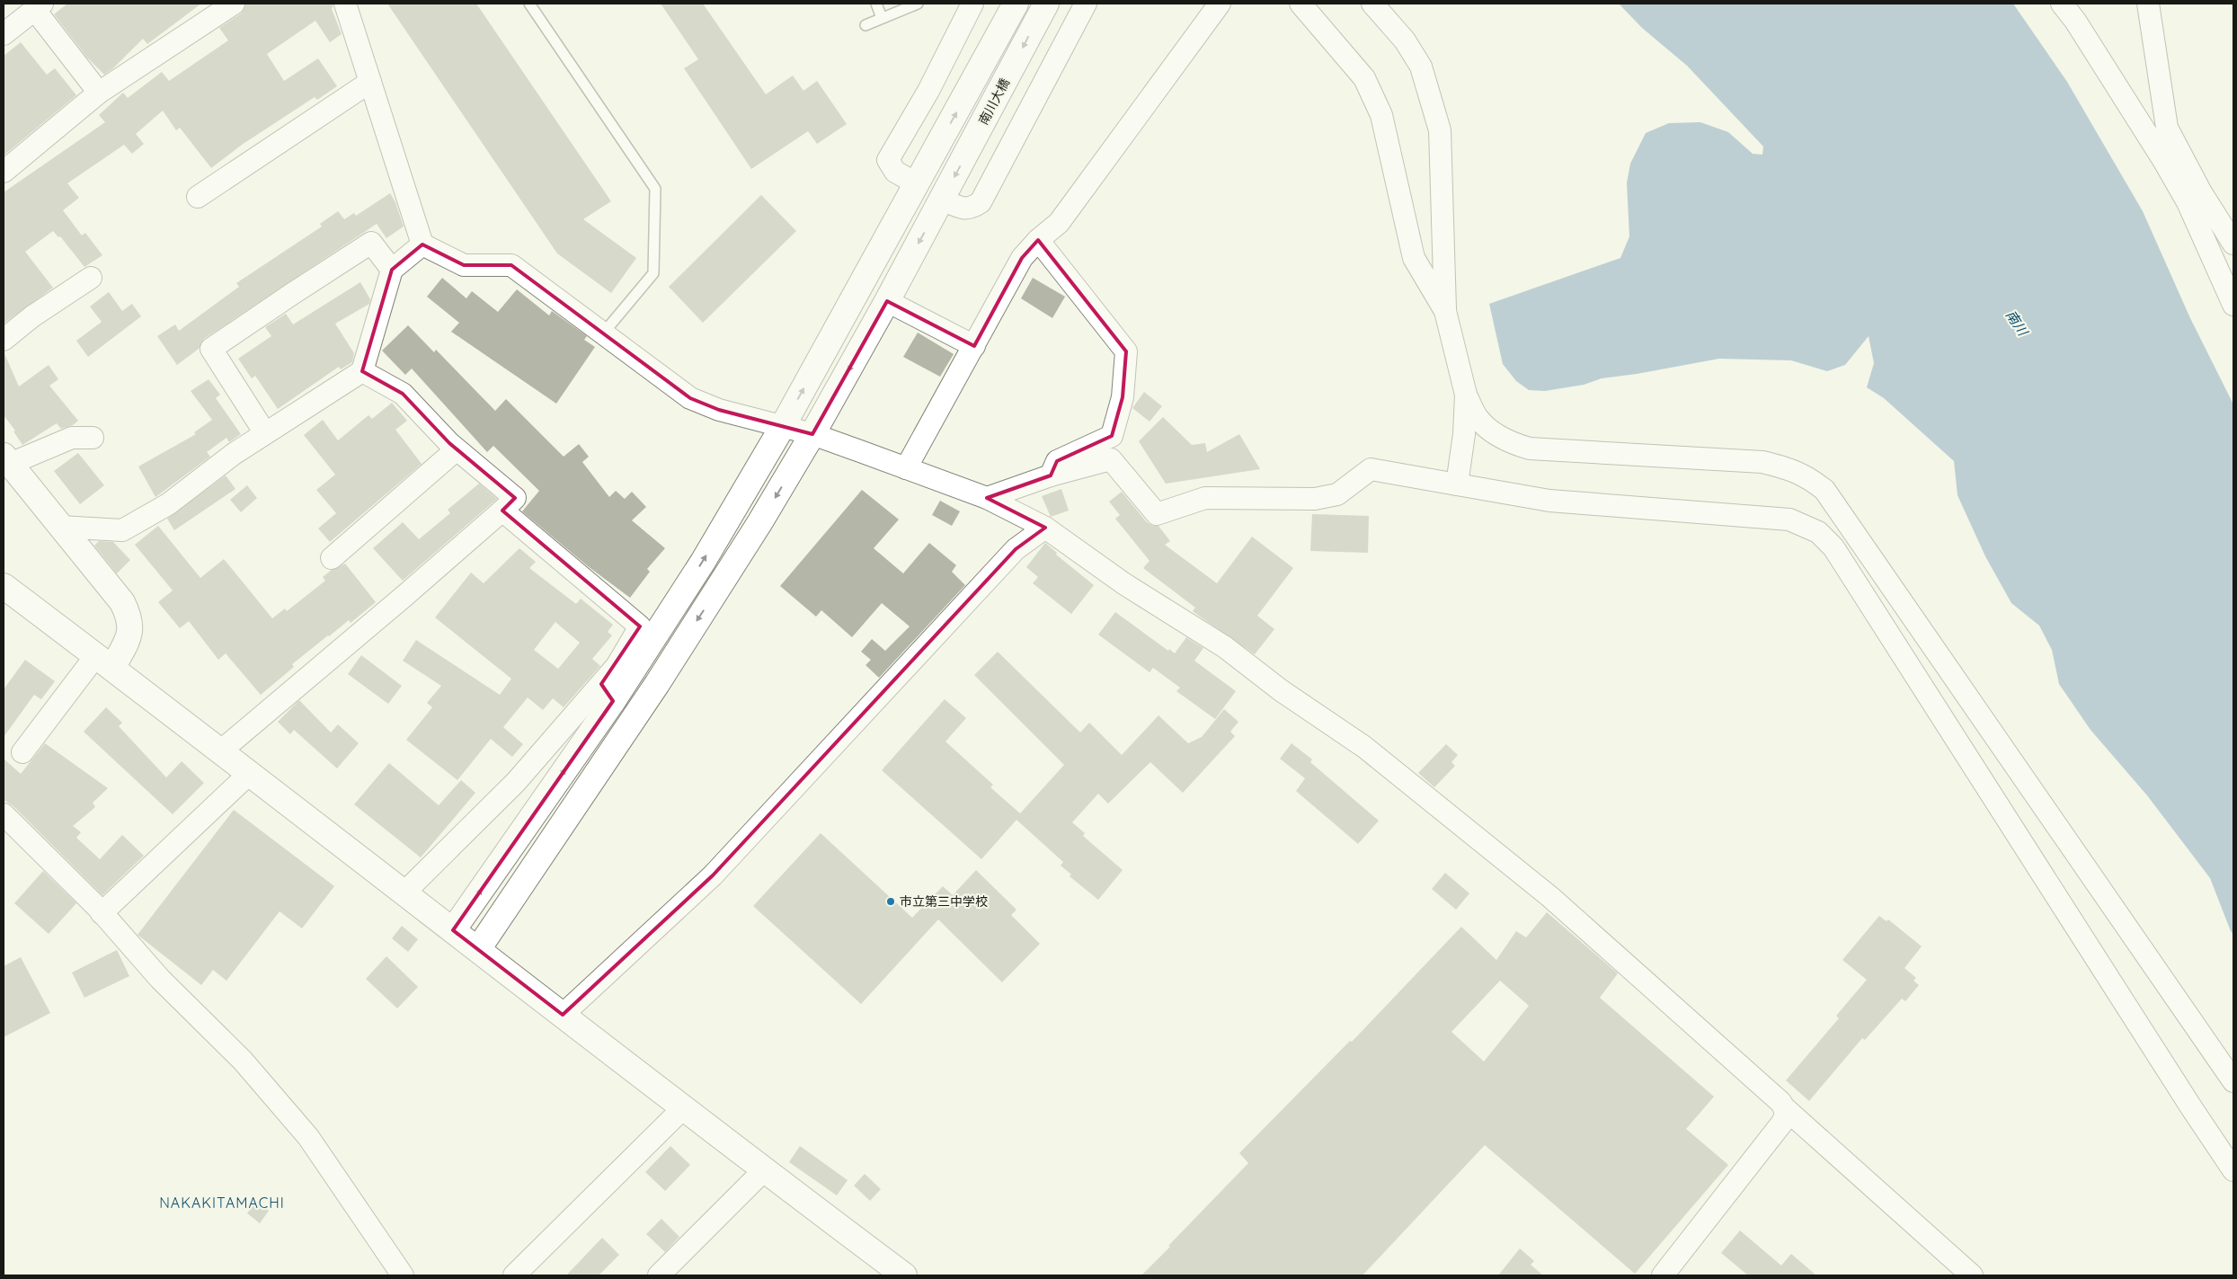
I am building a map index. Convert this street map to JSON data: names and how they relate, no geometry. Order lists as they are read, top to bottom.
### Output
{
  "streets": {
    "street": ["南川大橋"]
  },
  "districts": ["NAKAKITAMACHI"],
  "water": ["南川"],
  "places": ["市立第三中学校"]
}
